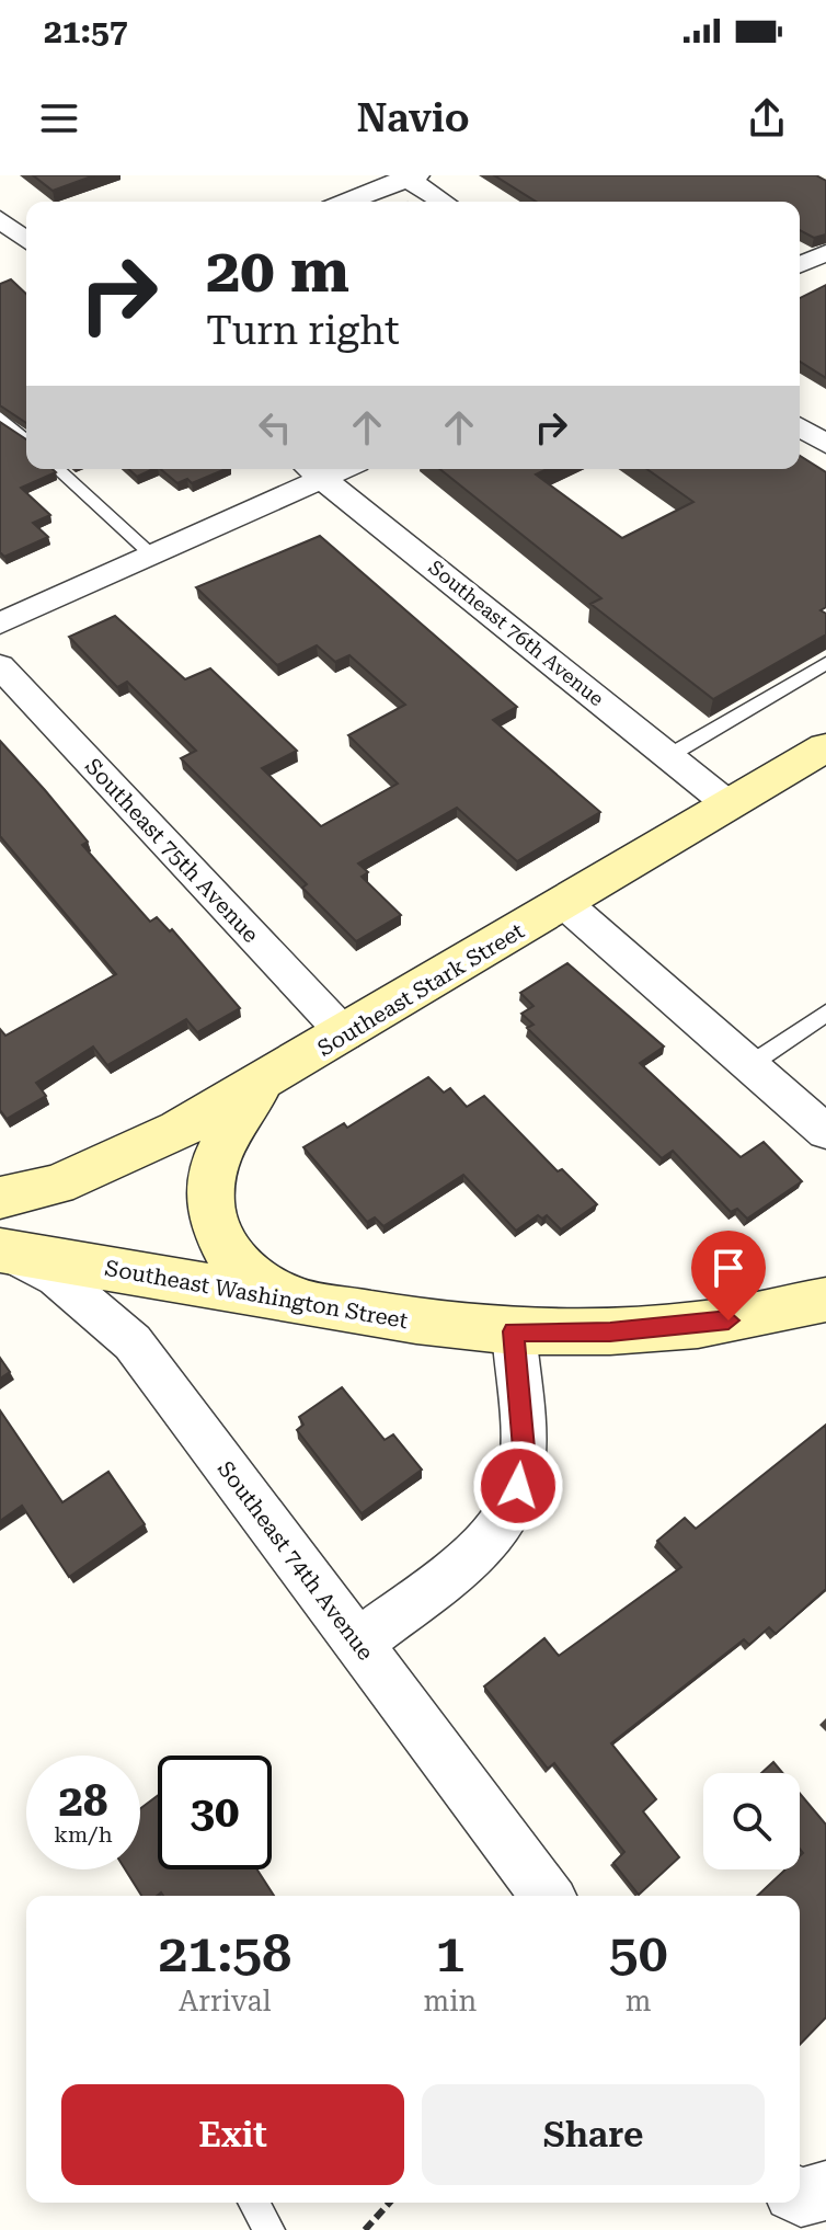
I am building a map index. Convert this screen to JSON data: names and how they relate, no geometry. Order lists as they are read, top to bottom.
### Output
{
  "streets": {
    "main road": ["Southeast Stark Street", "Southeast Washington Street"],
    "street": ["Southeast 76th Avenue", "Southeast 75th Avenue", "Southeast 74th Avenue"]
  },
  "crossings": [
    ["Southeast 76th Avenue", "Southeast Stark Street"],
    ["Southeast 75th Avenue", "Southeast Stark Street"],
    ["Southeast Washington Street", "Southeast 74th Avenue"]
  ],
  "page": {
    "status": "21:57",
    "header": "Navio",
    "turn": ["20 m", "Turn right"],
    "speed": "28 km/h",
    "limit": "30",
    "eta": [
      "21:58",
      "Arrival",
      "1",
      "min",
      "50",
      "m"
    ],
    "buttons": ["Exit", "Share"]
  }
}
